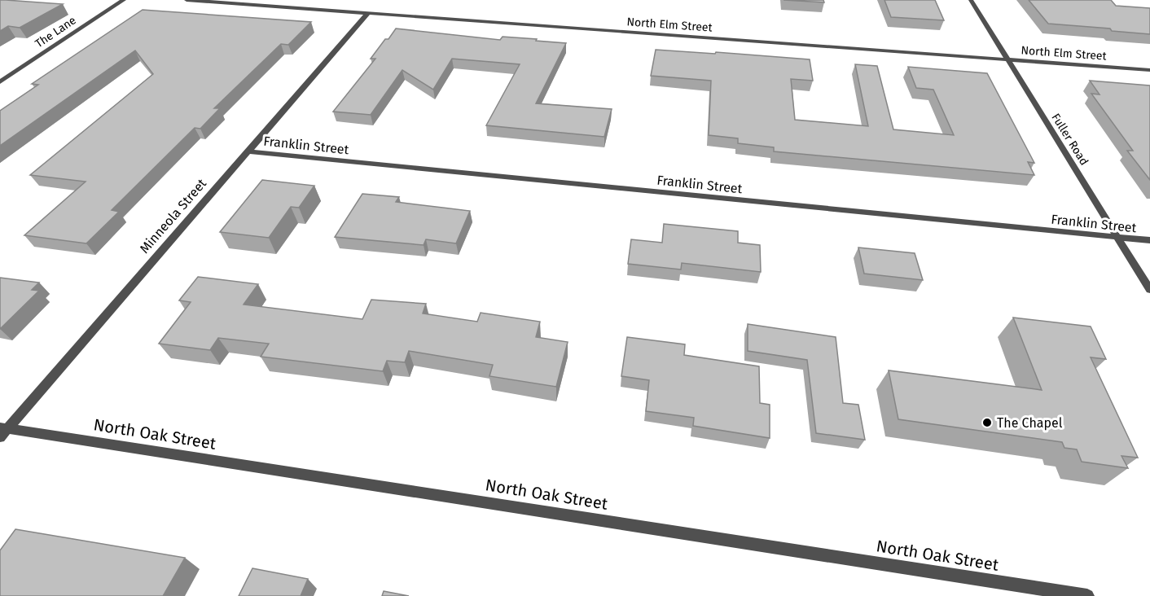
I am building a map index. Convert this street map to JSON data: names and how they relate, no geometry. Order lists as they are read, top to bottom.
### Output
{
  "streets": {
    "street": [
      "North Elm Street",
      "The Lane",
      "Fuller Road",
      "Franklin Street",
      "Minneola Street",
      "North Oak Street"
    ]
  },
  "crossings": [
    ["North Elm Street", "Fuller Road"],
    ["North Elm Street", "Minneola Street"],
    ["Fuller Road", "Franklin Street"],
    ["Franklin Street", "Minneola Street"],
    ["Minneola Street", "North Oak Street"]
  ],
  "places": ["The Chapel"]
}
